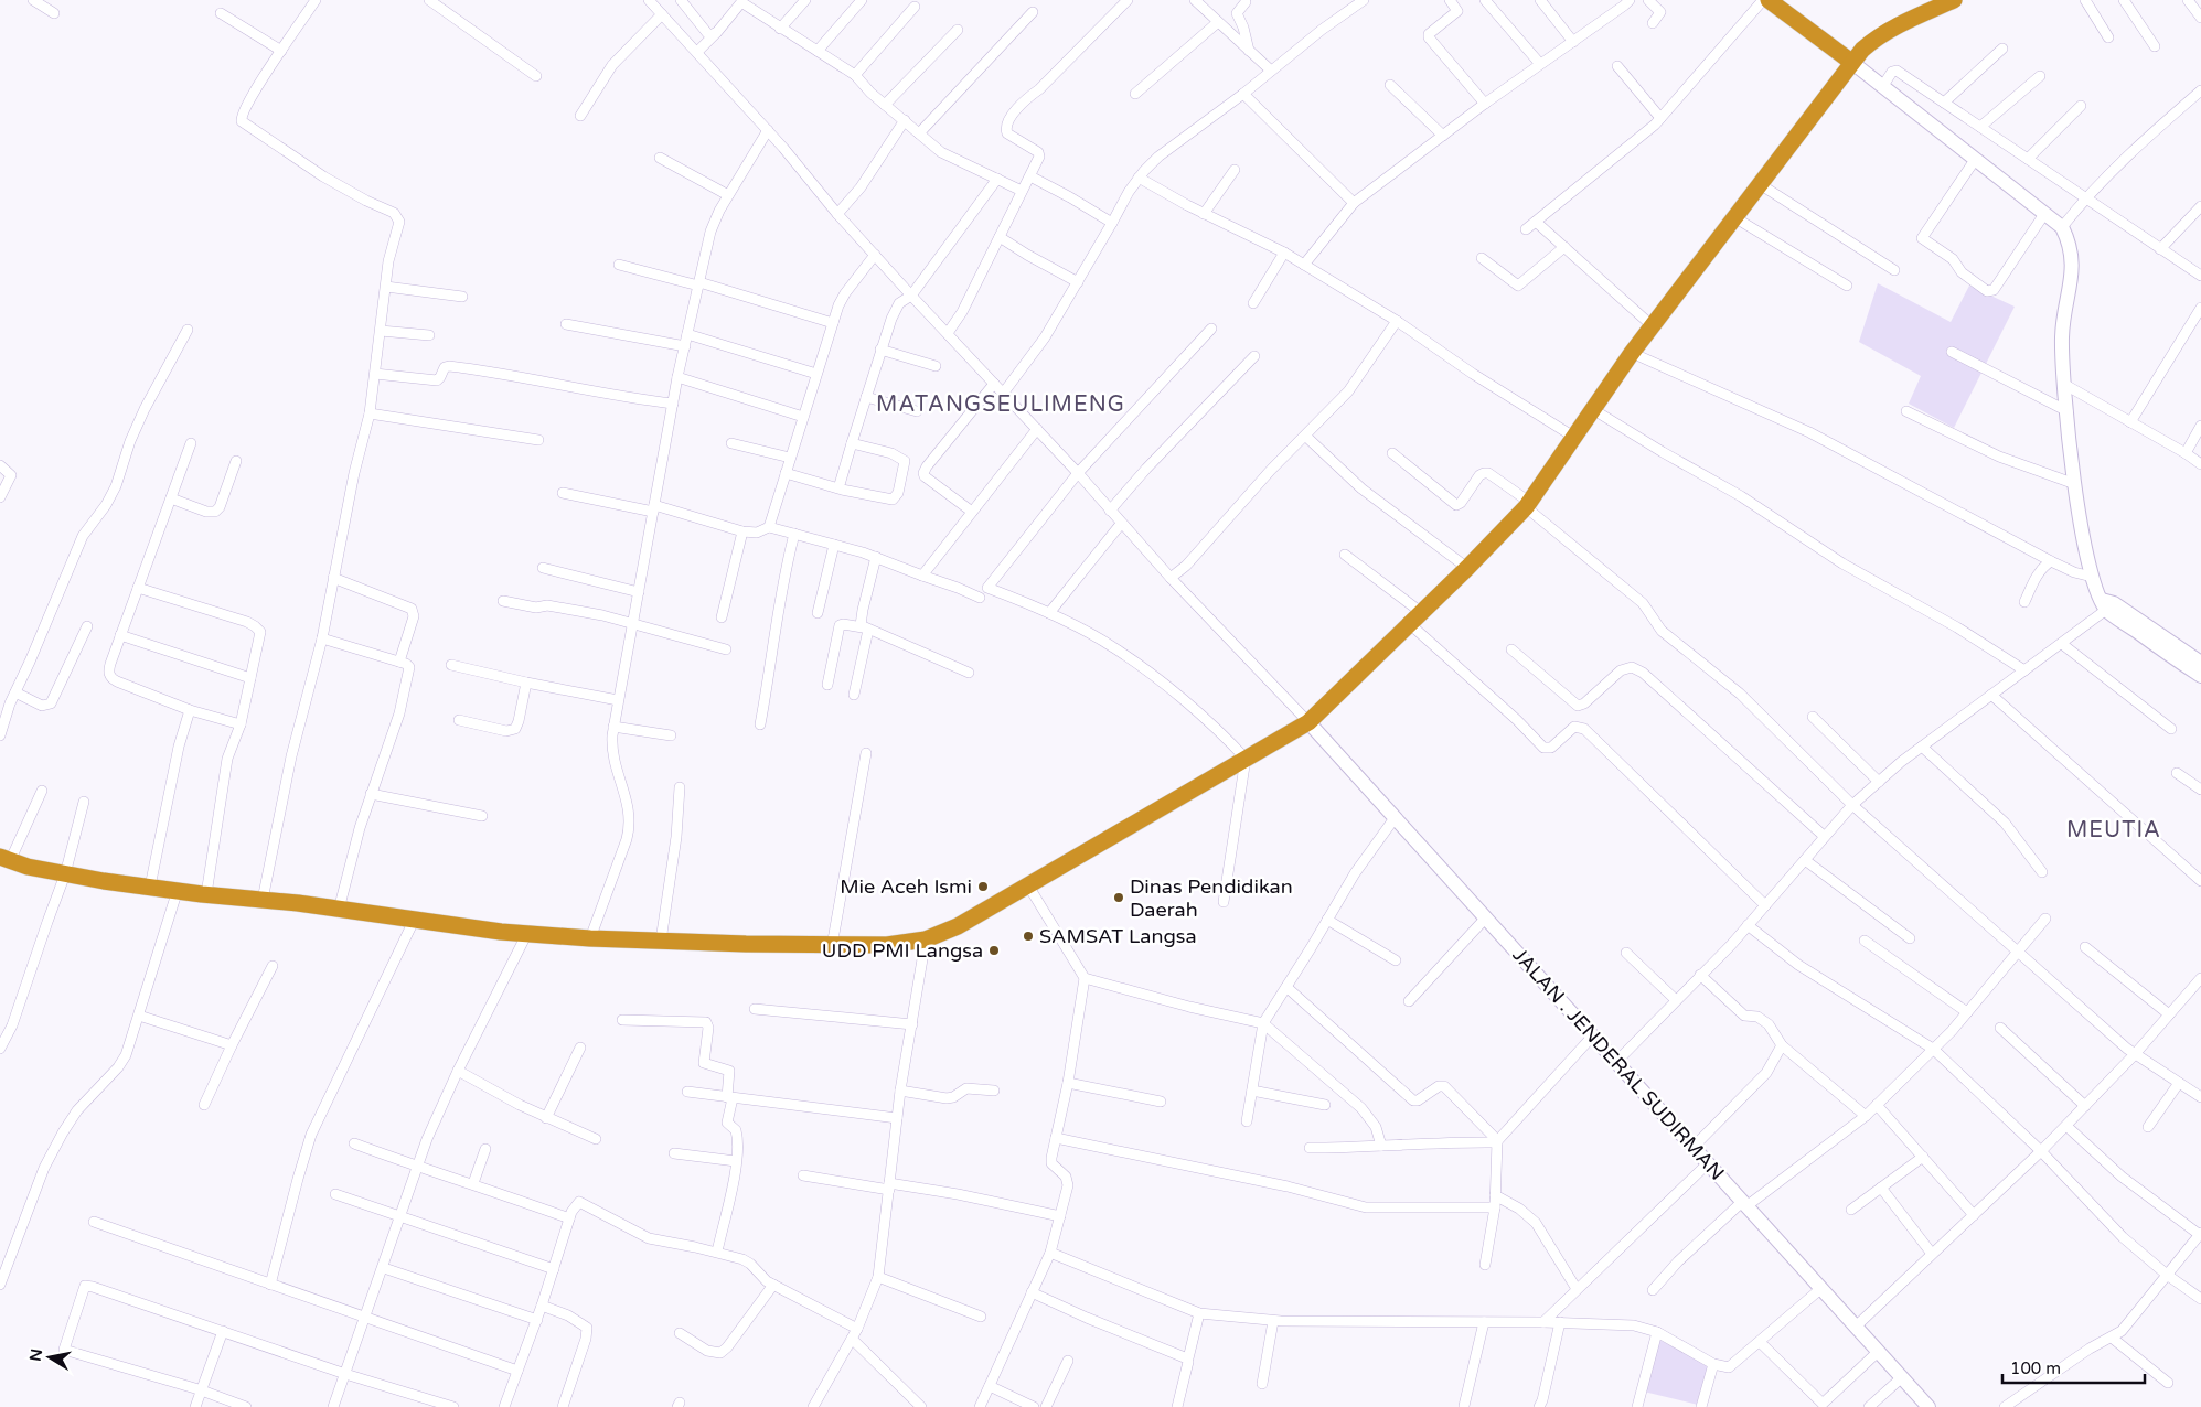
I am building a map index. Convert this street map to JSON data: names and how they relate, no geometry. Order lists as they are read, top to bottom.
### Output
{
  "streets": {
    "street": ["JALAN . JENDERAL SUDIRMAN"]
  },
  "districts": ["MATANGSEULIMENG", "MEUTIA"],
  "places": [
    "Mie Aceh Ismi",
    "Dinas Pendidikan Daerah",
    "SAMSAT Langsa",
    "UDD PMI Langsa"
  ],
  "scale_bar": "100 m",
  "north": "left"
}
